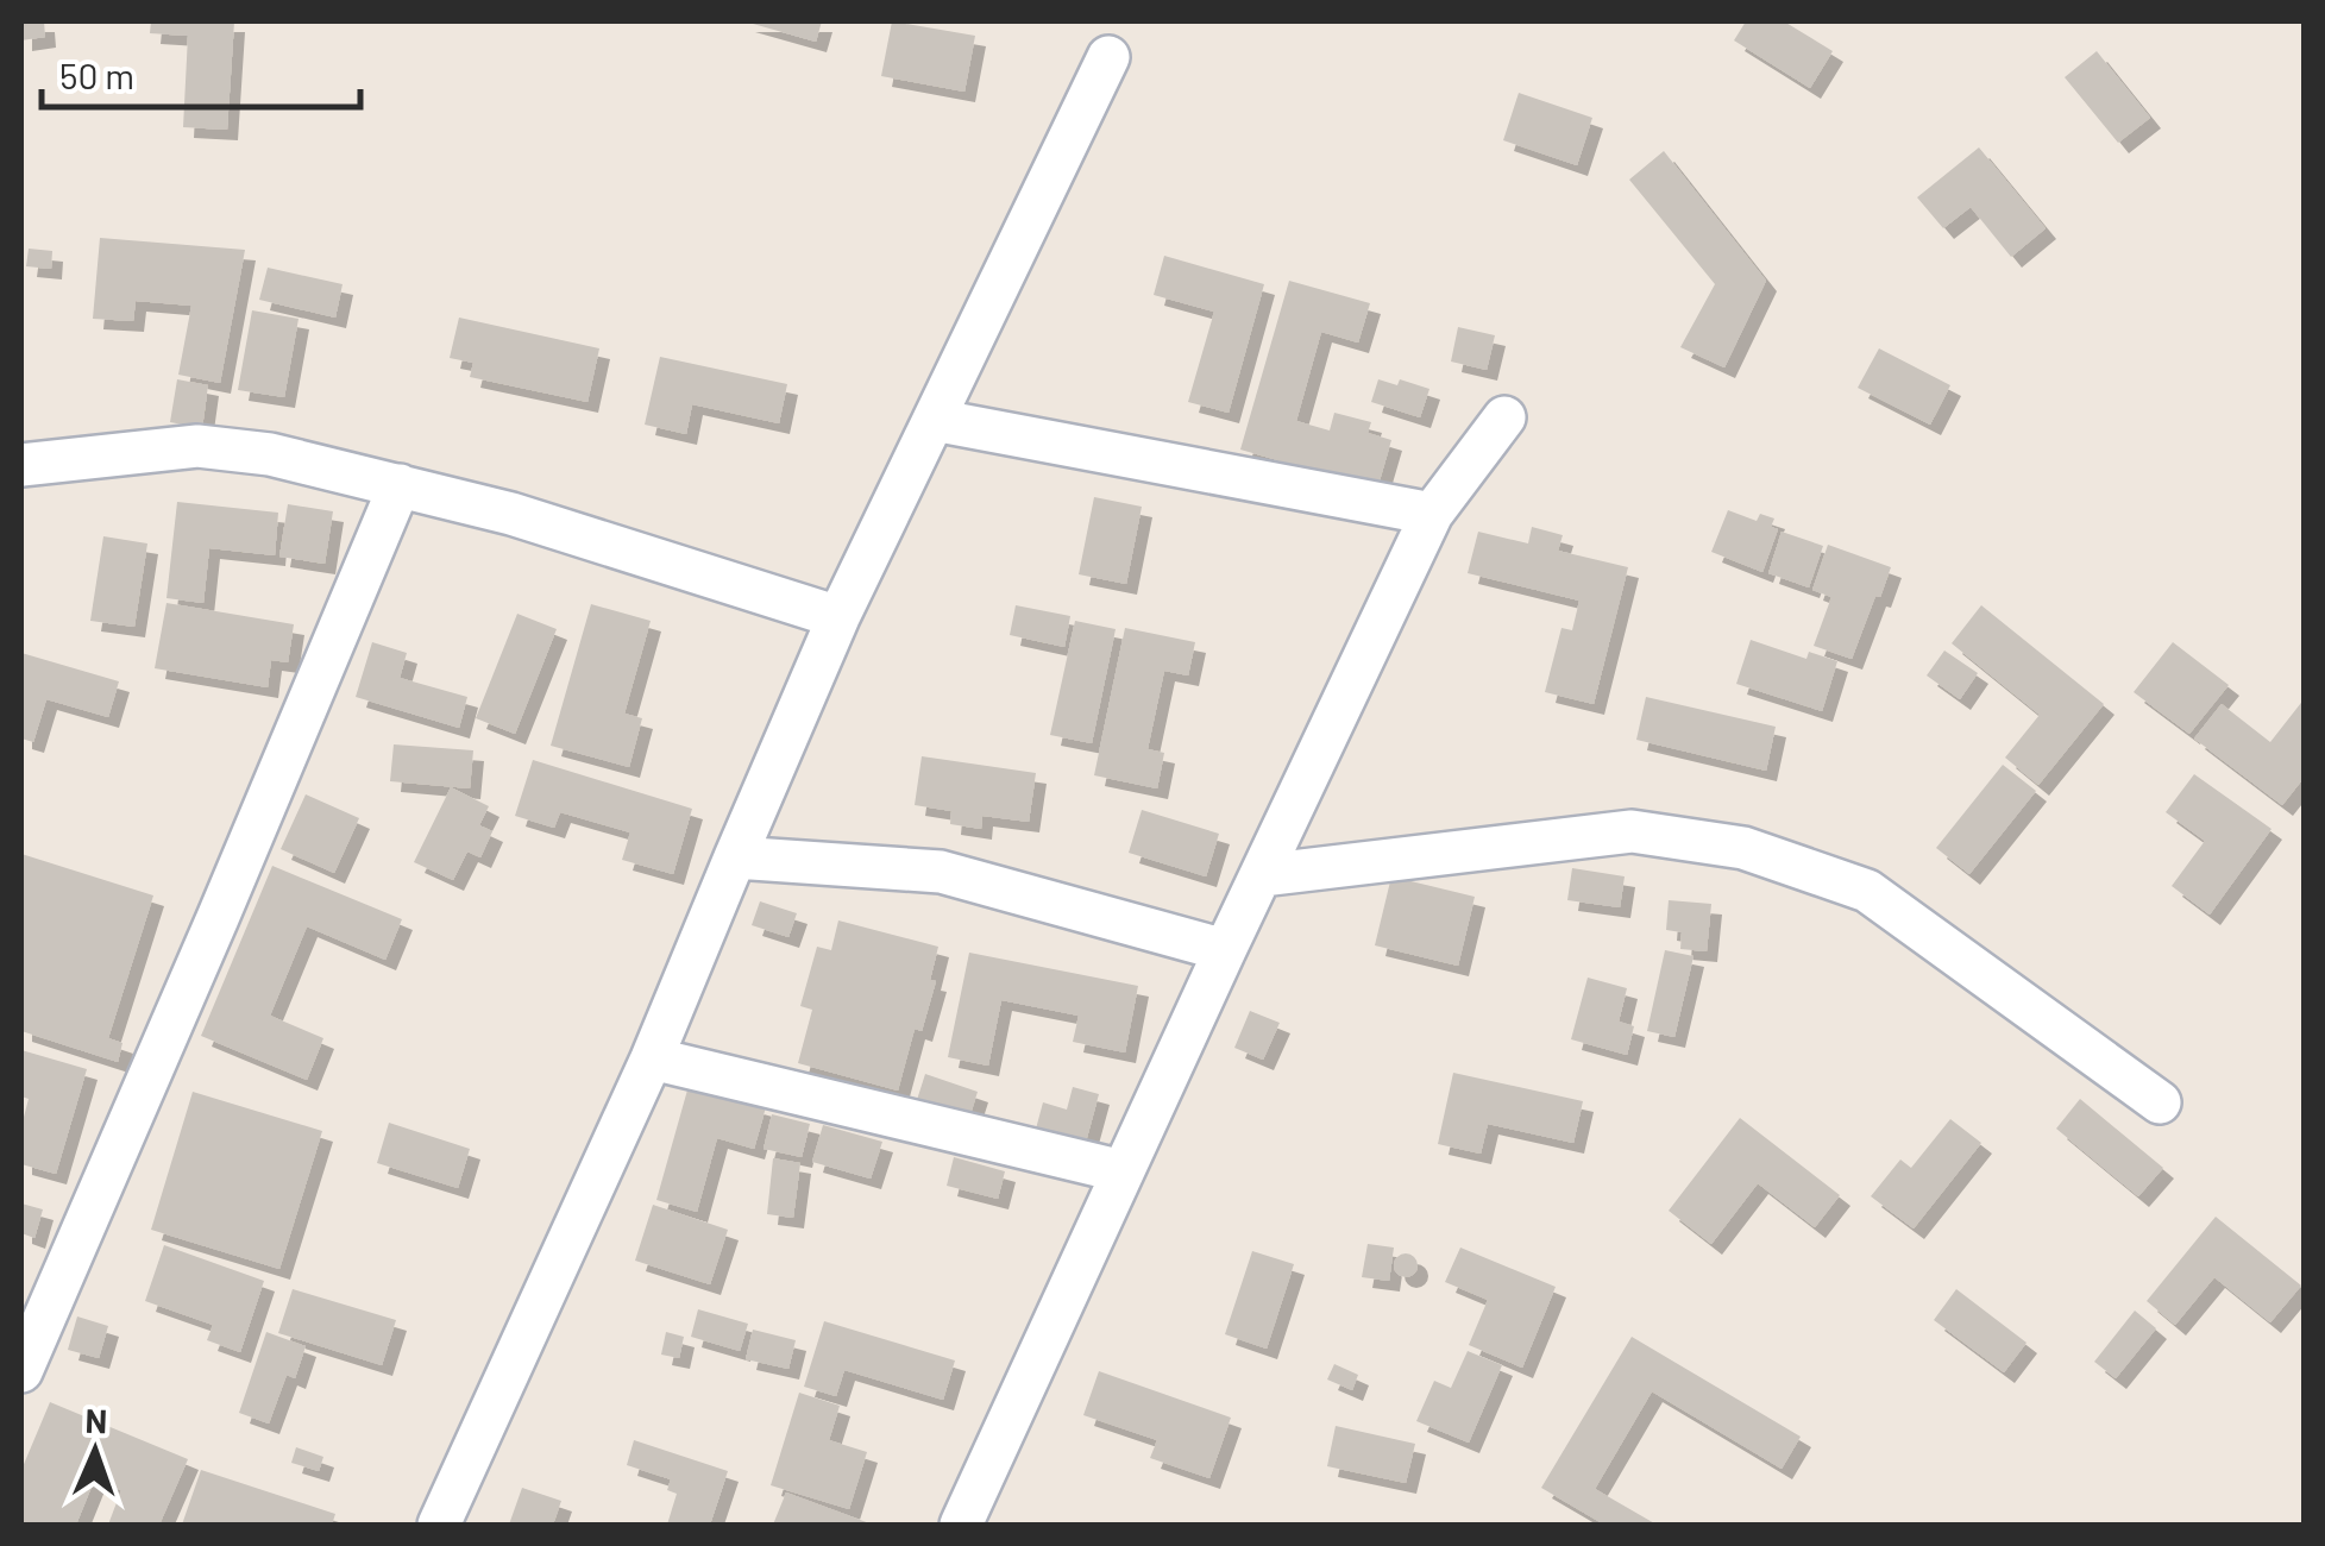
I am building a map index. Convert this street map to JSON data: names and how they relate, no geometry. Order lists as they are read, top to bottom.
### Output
{
  "scale_bar": "50 m",
  "north": "top"
}
